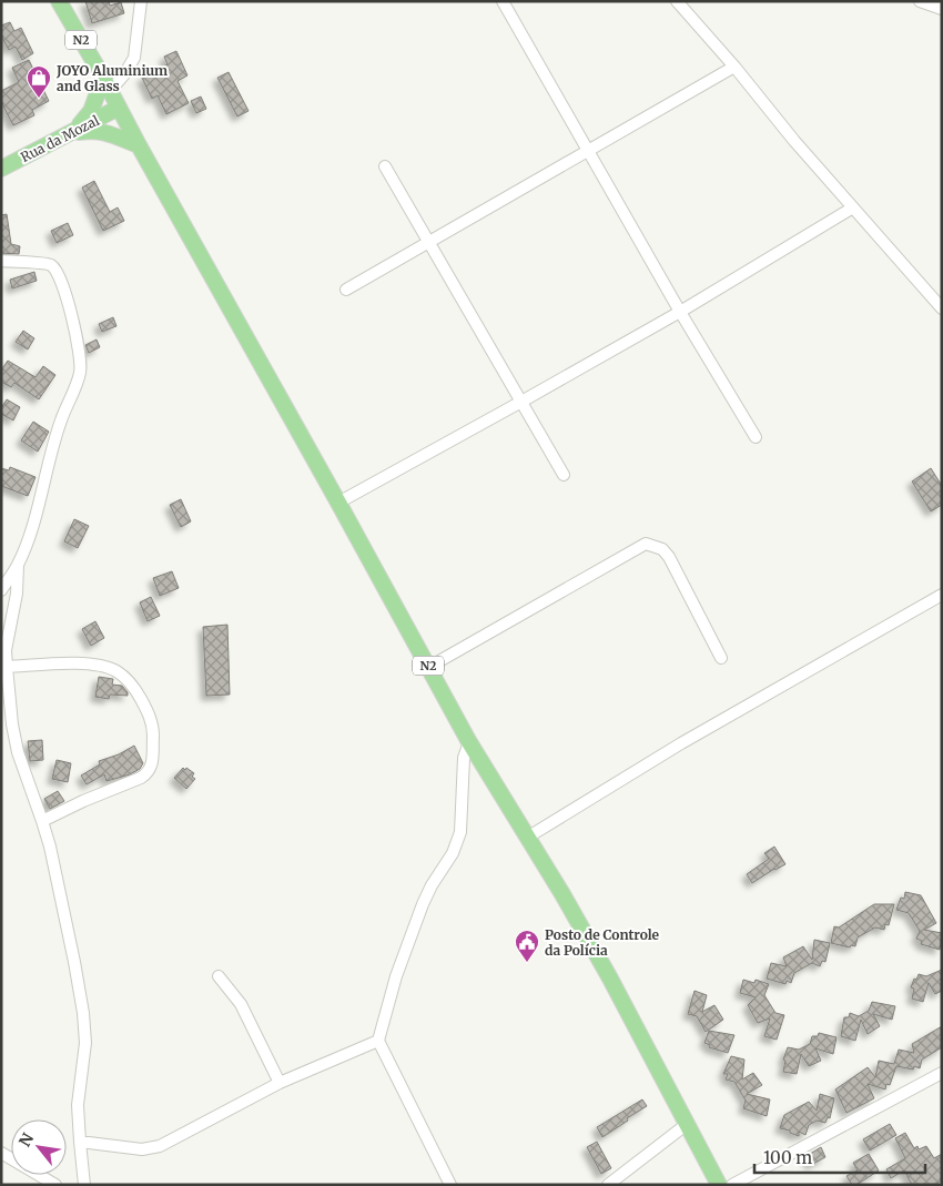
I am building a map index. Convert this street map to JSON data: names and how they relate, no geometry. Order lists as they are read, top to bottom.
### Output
{
  "streets": {
    "main road": ["N2", "Rua da Mozal"]
  },
  "crossings": [
    ["N2", "Rua da Mozal"]
  ],
  "places": {
    "shop": ["JOYO Aluminium and Glass"],
    "public building": ["Posto de Controle da Polícia"]
  },
  "scale_bar": "100 m",
  "north": "top left"
}
